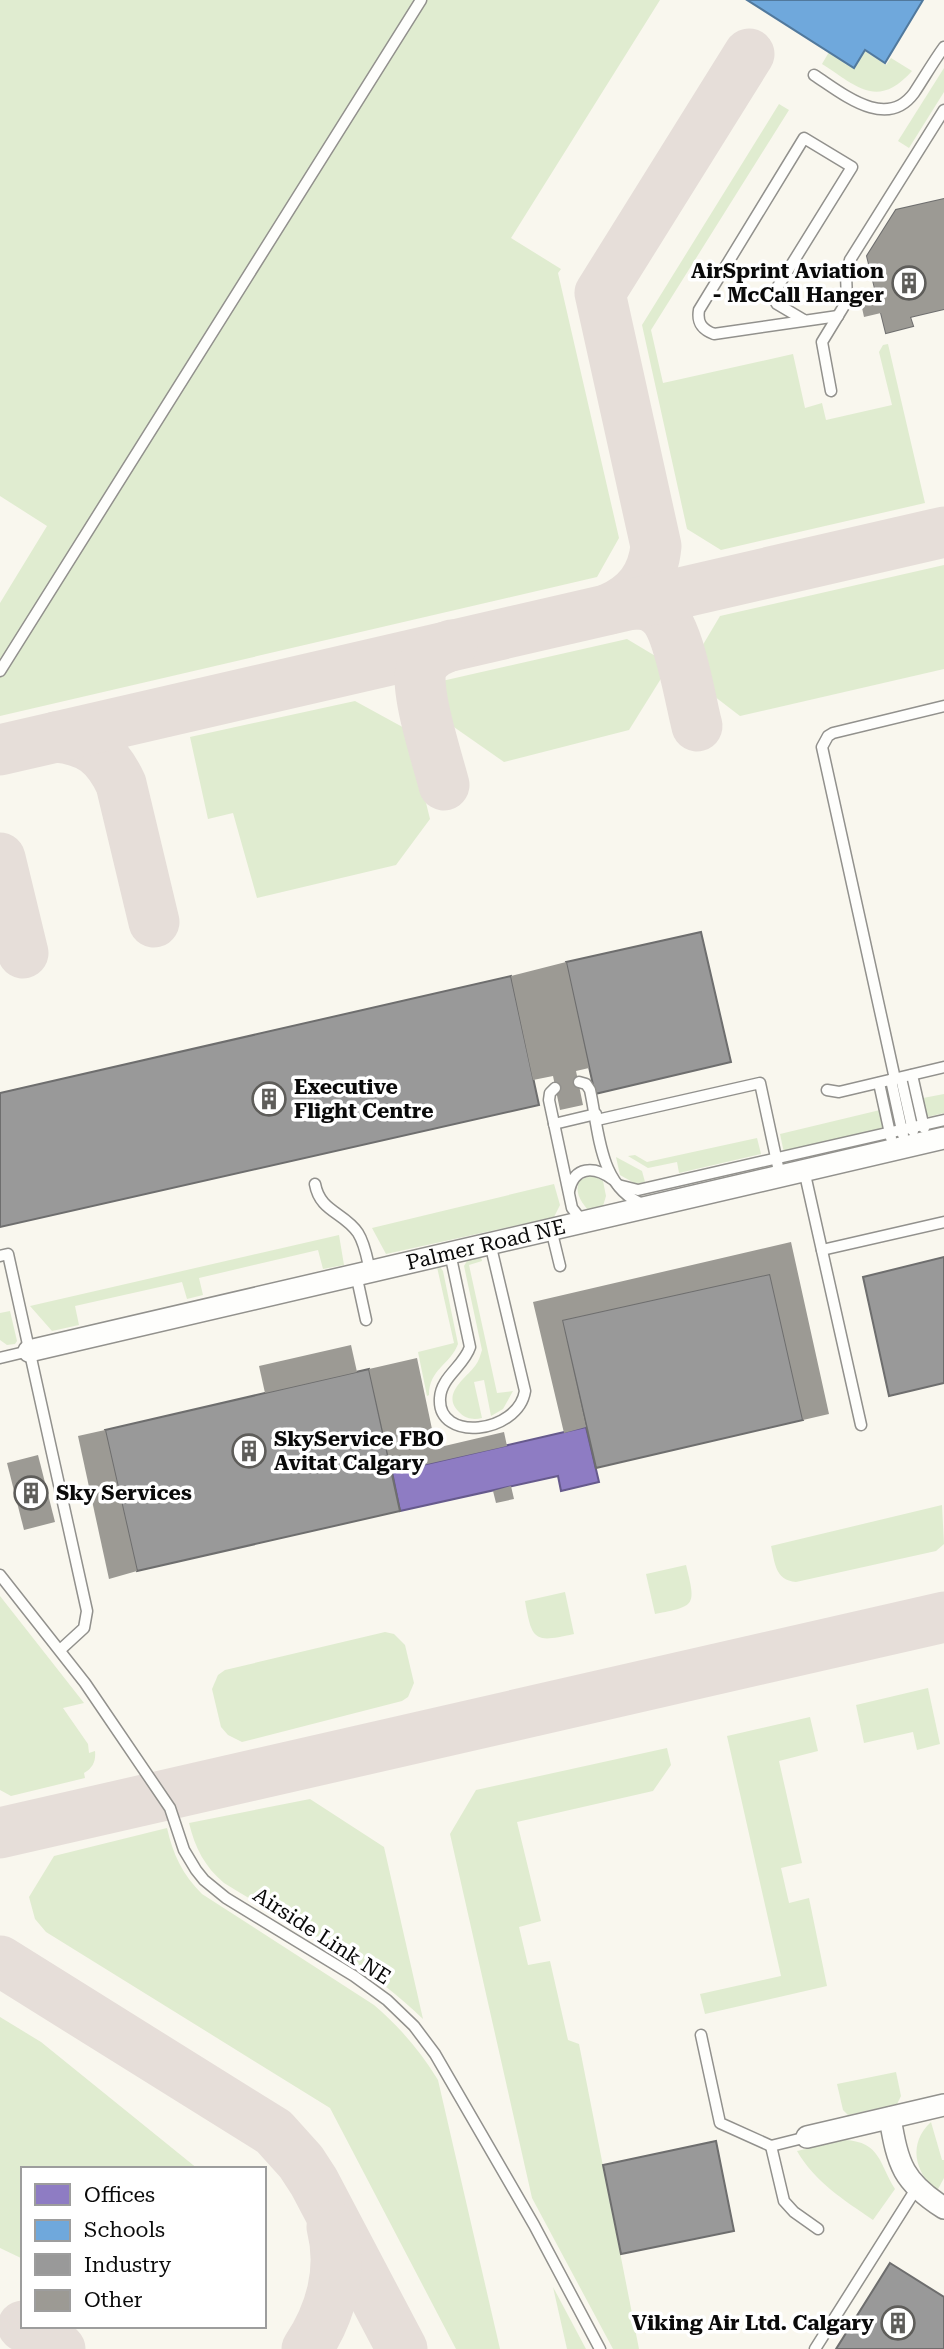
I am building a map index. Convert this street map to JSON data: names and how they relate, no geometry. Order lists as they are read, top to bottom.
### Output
{
  "streets": {
    "street": ["Palmer Road NE"],
    "lane": ["Airside Link NE"]
  },
  "places": {
    "building": [
      "AirSprint Aviation - McCall Hanger",
      "Executive Flight Centre",
      "SkyService FBO Avitat Calgary",
      "Sky Services",
      "Viking Air Ltd. Calgary"
    ]
  },
  "legend": [
    "Offices",
    "Schools",
    "Industry",
    "Other"
  ]
}
